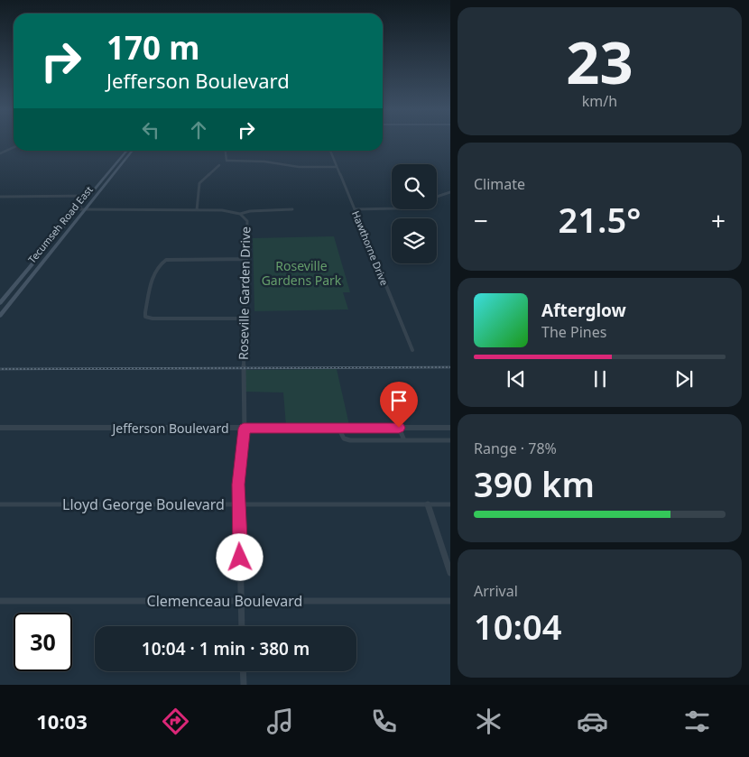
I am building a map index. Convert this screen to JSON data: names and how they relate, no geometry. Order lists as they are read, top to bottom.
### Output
{
  "streets": {
    "main road": ["Tecumseh Road East"],
    "street": [
      "Hawthorne Drive",
      "Roseville Garden Drive",
      "Jefferson Boulevard",
      "Lloyd George Boulevard",
      "Clemenceau Boulevard"
    ]
  },
  "crossings": [
    ["Tecumseh Road East", "Roseville Garden Drive"],
    ["Roseville Garden Drive", "Jefferson Boulevard"],
    ["Roseville Garden Drive", "Lloyd George Boulevard"],
    ["Roseville Garden Drive", "Clemenceau Boulevard"]
  ],
  "parks": ["Roseville Gardens Park"],
  "page": {
    "tile": [
      ["23", "km/h"],
      "Climate",
      ["Range · 78%", "390 km"],
      ["Arrival", "10:04"]
    ],
    "turn": ["170 m", "Jefferson Boulevard"],
    "heat": ["−", "21.5°", "+"],
    "song": ["Afterglow", "The Pines"],
    "limit": "30",
    "trip": "10:04 · 1 min · 380 m",
    "tabs": "10:03"
  }
}
